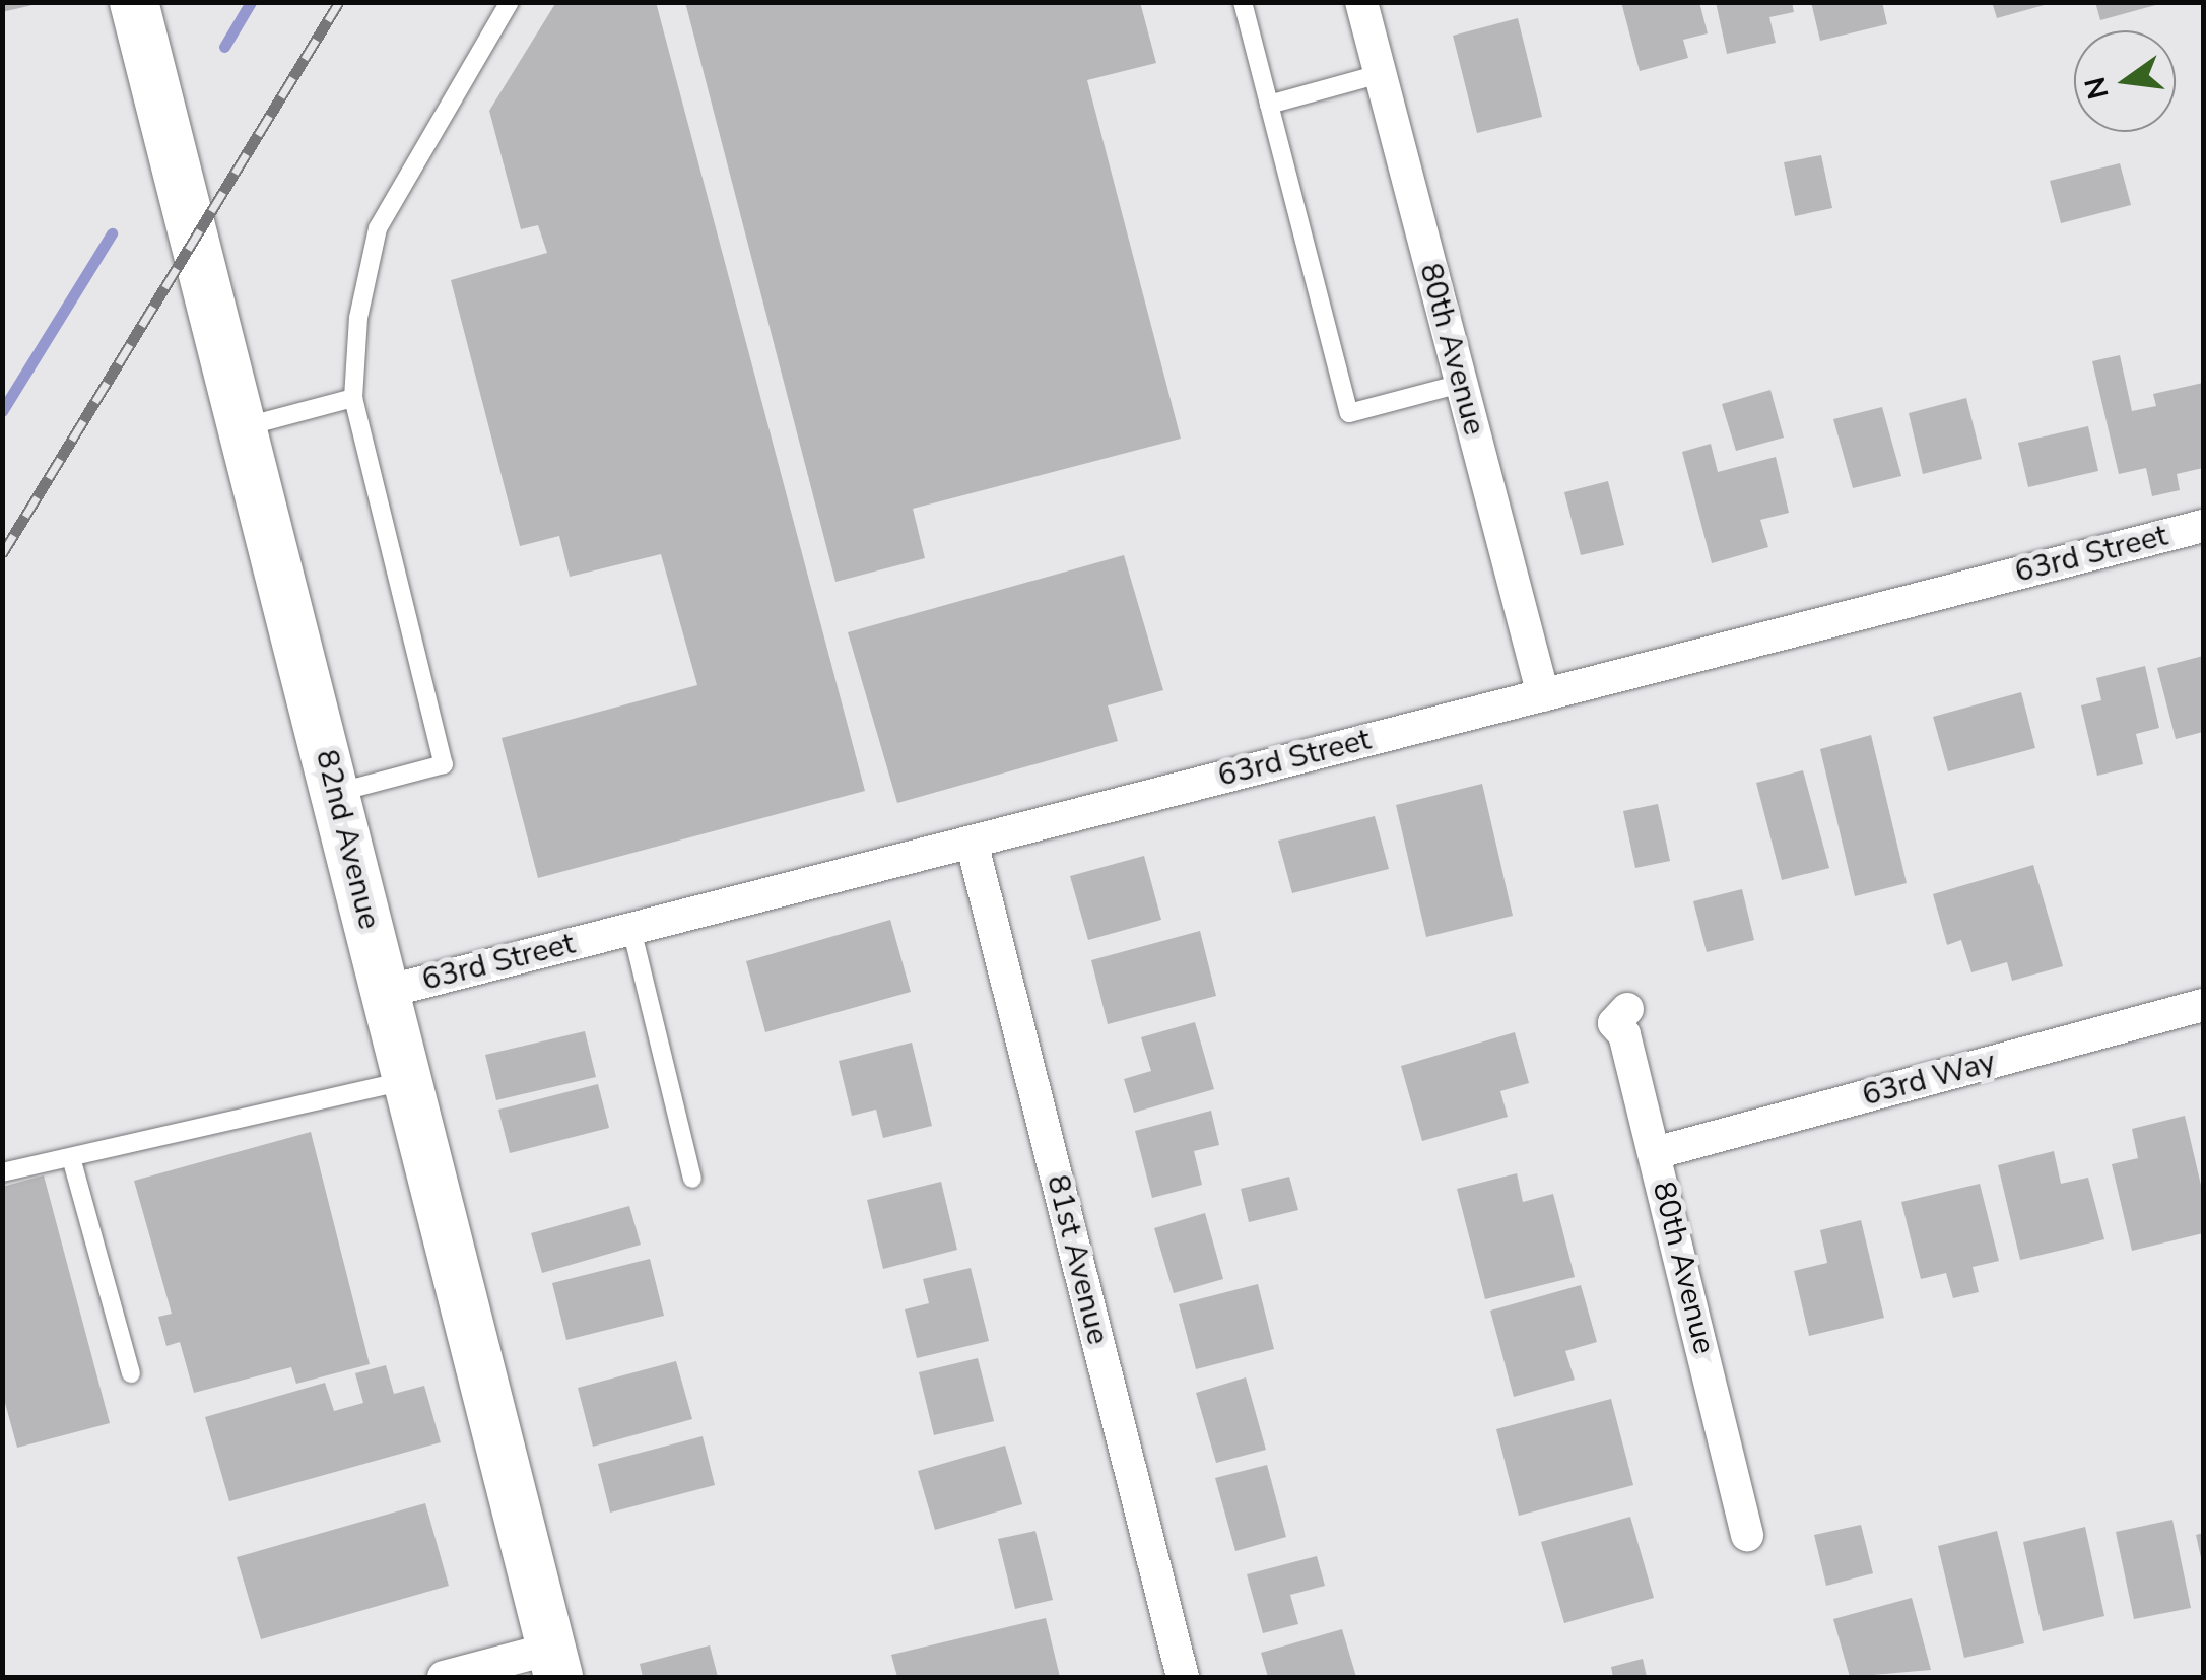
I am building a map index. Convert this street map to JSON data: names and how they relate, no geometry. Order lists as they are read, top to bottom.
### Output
{
  "streets": {
    "street": [
      "80th Avenue",
      "63rd Street",
      "82nd Avenue",
      "63rd Way",
      "81st Avenue"
    ]
  },
  "crossings": [
    ["80th Avenue", "63rd Street"],
    ["80th Avenue", "63rd Way"],
    ["63rd Street", "82nd Avenue"],
    ["63rd Street", "81st Avenue"]
  ],
  "north": "left"
}
